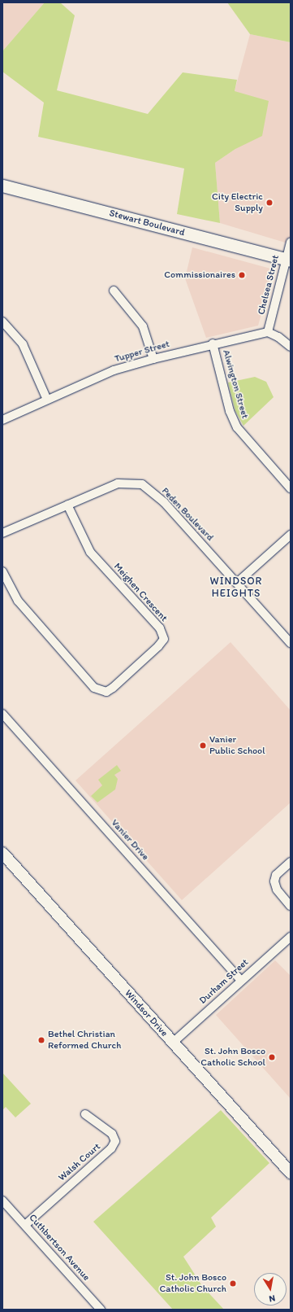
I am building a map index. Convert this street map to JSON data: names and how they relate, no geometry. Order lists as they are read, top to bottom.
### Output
{
  "streets": {
    "main road": ["Stewart Boulevard"],
    "street": [
      "Chelsea Street",
      "Tupper Street",
      "Alwington Street",
      "Peden Boulevard",
      "Meighen Crescent",
      "Vanier Drive",
      "Durham Street",
      "Windsor Drive",
      "Walsh Court",
      "Cuthbertson Avenue"
    ]
  },
  "crossings": [
    ["Stewart Boulevard", "Chelsea Street"],
    ["Chelsea Street", "Tupper Street"],
    ["Tupper Street", "Alwington Street"],
    ["Peden Boulevard", "Meighen Crescent"],
    ["Vanier Drive", "Durham Street"],
    ["Durham Street", "Windsor Drive"],
    ["Walsh Court", "Cuthbertson Avenue"]
  ],
  "districts": ["WINDSOR HEIGHTS"],
  "places": [
    "City Electric Supply",
    "Commissionaires",
    "Vanier Public School",
    "Bethel Christian Reformed Church",
    "St. John Bosco Catholic School",
    "St. John Bosco Catholic Church"
  ],
  "north": "bottom"
}
